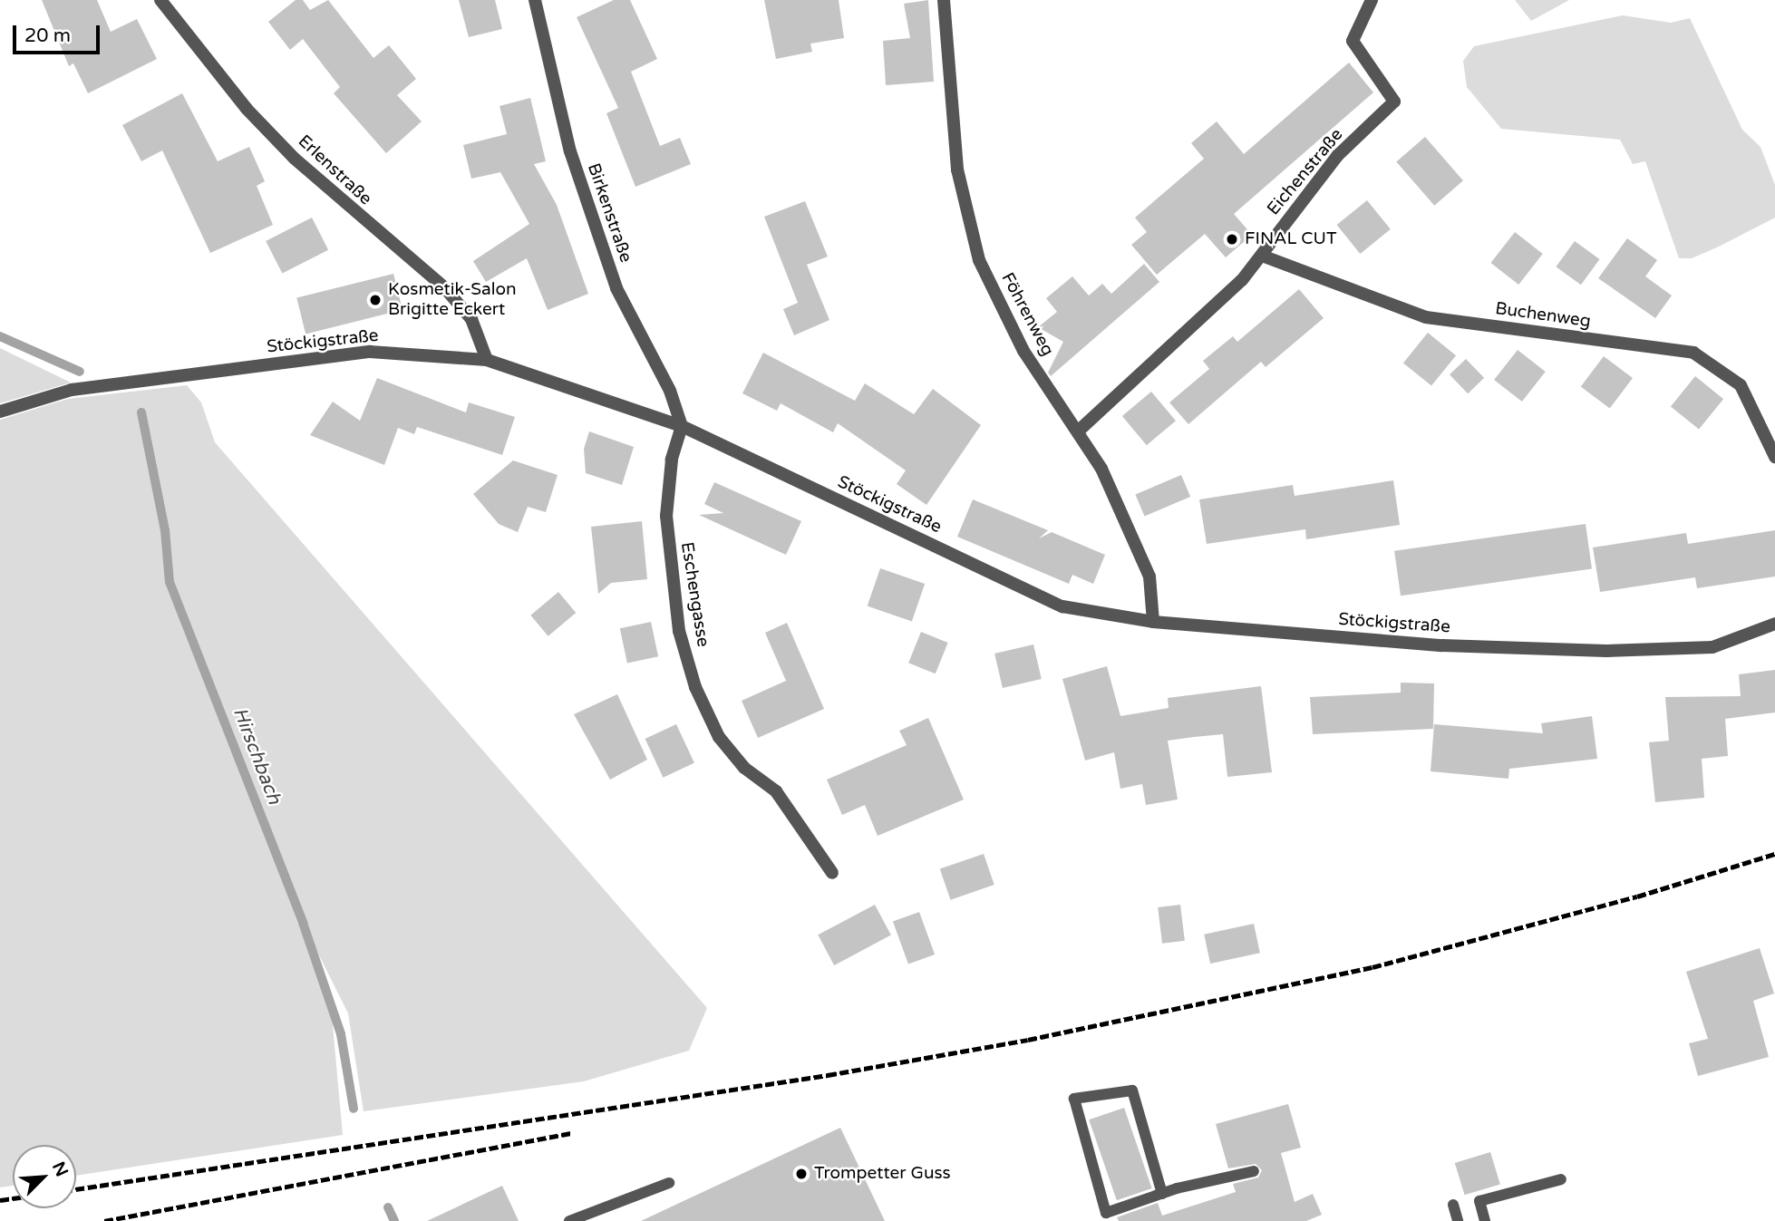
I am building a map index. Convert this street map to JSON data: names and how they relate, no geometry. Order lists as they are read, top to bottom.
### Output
{
  "streets": {
    "street": [
      "Erlenstraße",
      "Eichenstraße",
      "Birkenstraße",
      "Föhrenweg",
      "Buchenweg",
      "Stöckigstraße",
      "Eschengasse"
    ]
  },
  "crossings": [
    ["Erlenstraße", "Stöckigstraße"],
    ["Eichenstraße", "Föhrenweg"],
    ["Eichenstraße", "Buchenweg"],
    ["Birkenstraße", "Stöckigstraße"],
    ["Birkenstraße", "Eschengasse"],
    ["Föhrenweg", "Stöckigstraße"],
    ["Stöckigstraße", "Eschengasse"]
  ],
  "water": ["Hirschbach"],
  "places": ["FINAL CUT", "Kosmetik-Salon Brigitte Eckert", "Trompetter Guss"],
  "scale_bar": "20 m",
  "north": "top right"
}
